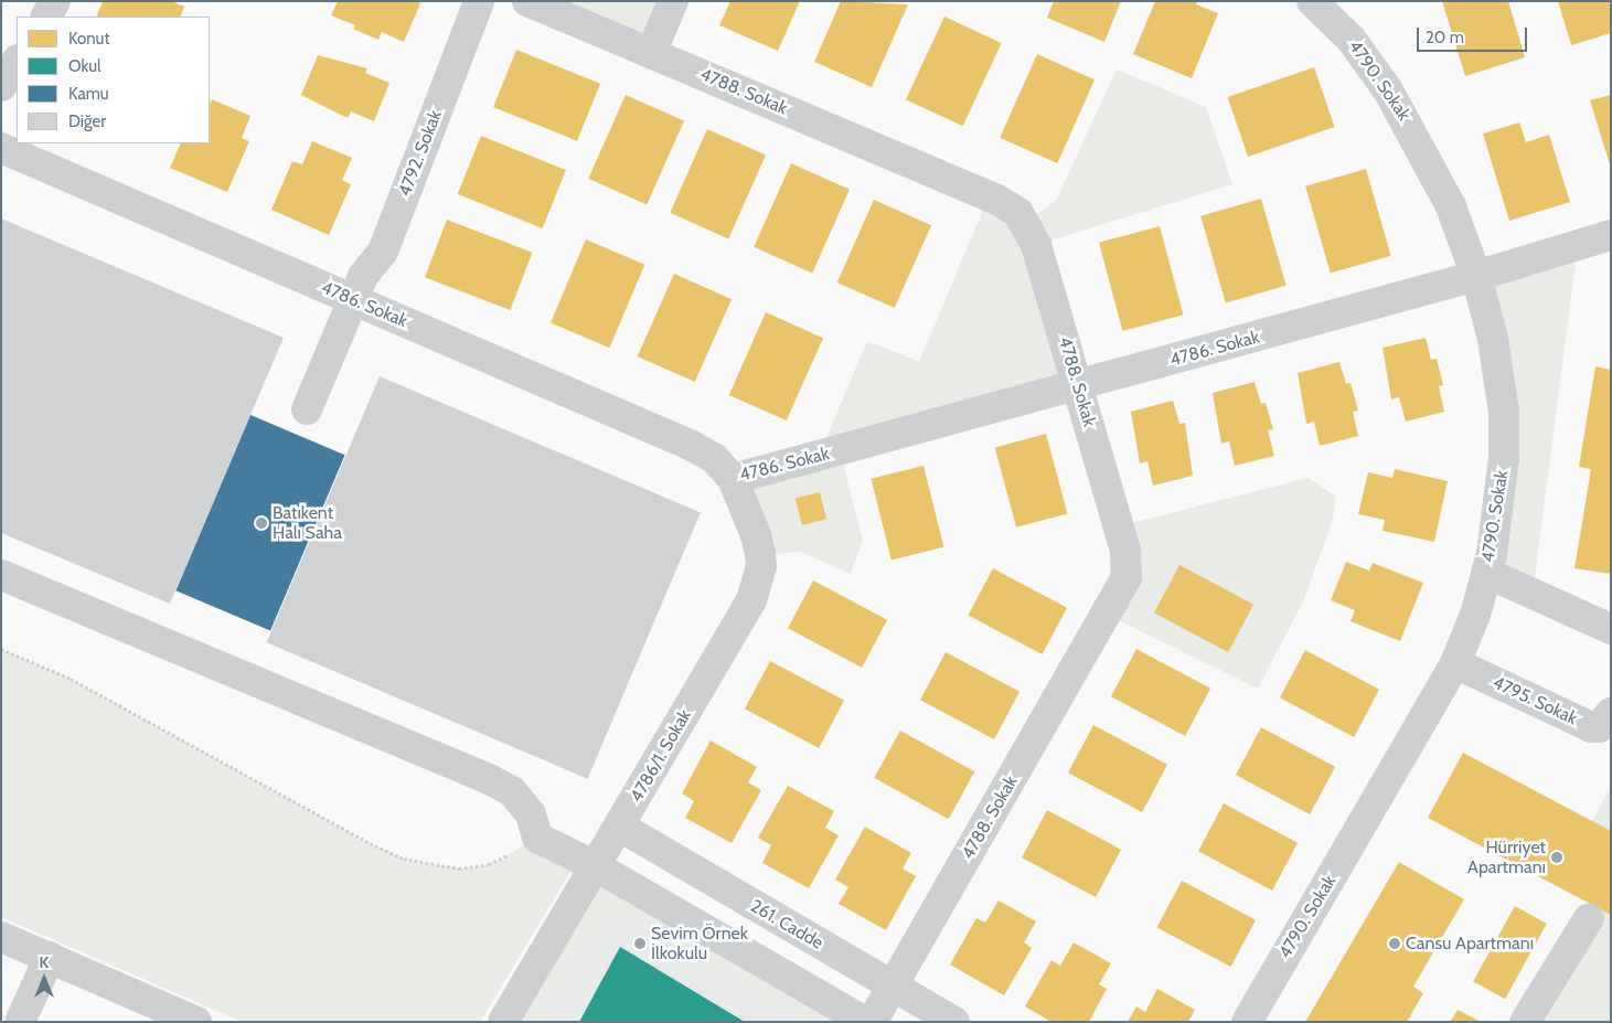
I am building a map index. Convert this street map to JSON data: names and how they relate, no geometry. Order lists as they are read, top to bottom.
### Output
{
  "streets": {
    "street": [
      "4790. Sokak",
      "4788. Sokak",
      "4792. Sokak",
      "4786. Sokak",
      "4795. Sokak",
      "4786/1. Sokak",
      "261. Cadde"
    ]
  },
  "crossings": [
    ["4790. Sokak", "4786. Sokak"],
    ["4790. Sokak", "4795. Sokak"],
    ["4788. Sokak", "4786. Sokak"],
    ["4788. Sokak", "261. Cadde"],
    ["4792. Sokak", "4786. Sokak"],
    ["4786. Sokak", "4786/1. Sokak"],
    ["4786/1. Sokak", "261. Cadde"]
  ],
  "places": [
    "Batıkent Halı Saha",
    "Hürriyet Apartmanı",
    "Sevim Örnek İlkokulu",
    "Cansu Apartmanı"
  ],
  "legend": [
    "Konut",
    "Okul",
    "Kamu",
    "Diğer"
  ],
  "scale_bar": "20 m",
  "north": "top"
}
